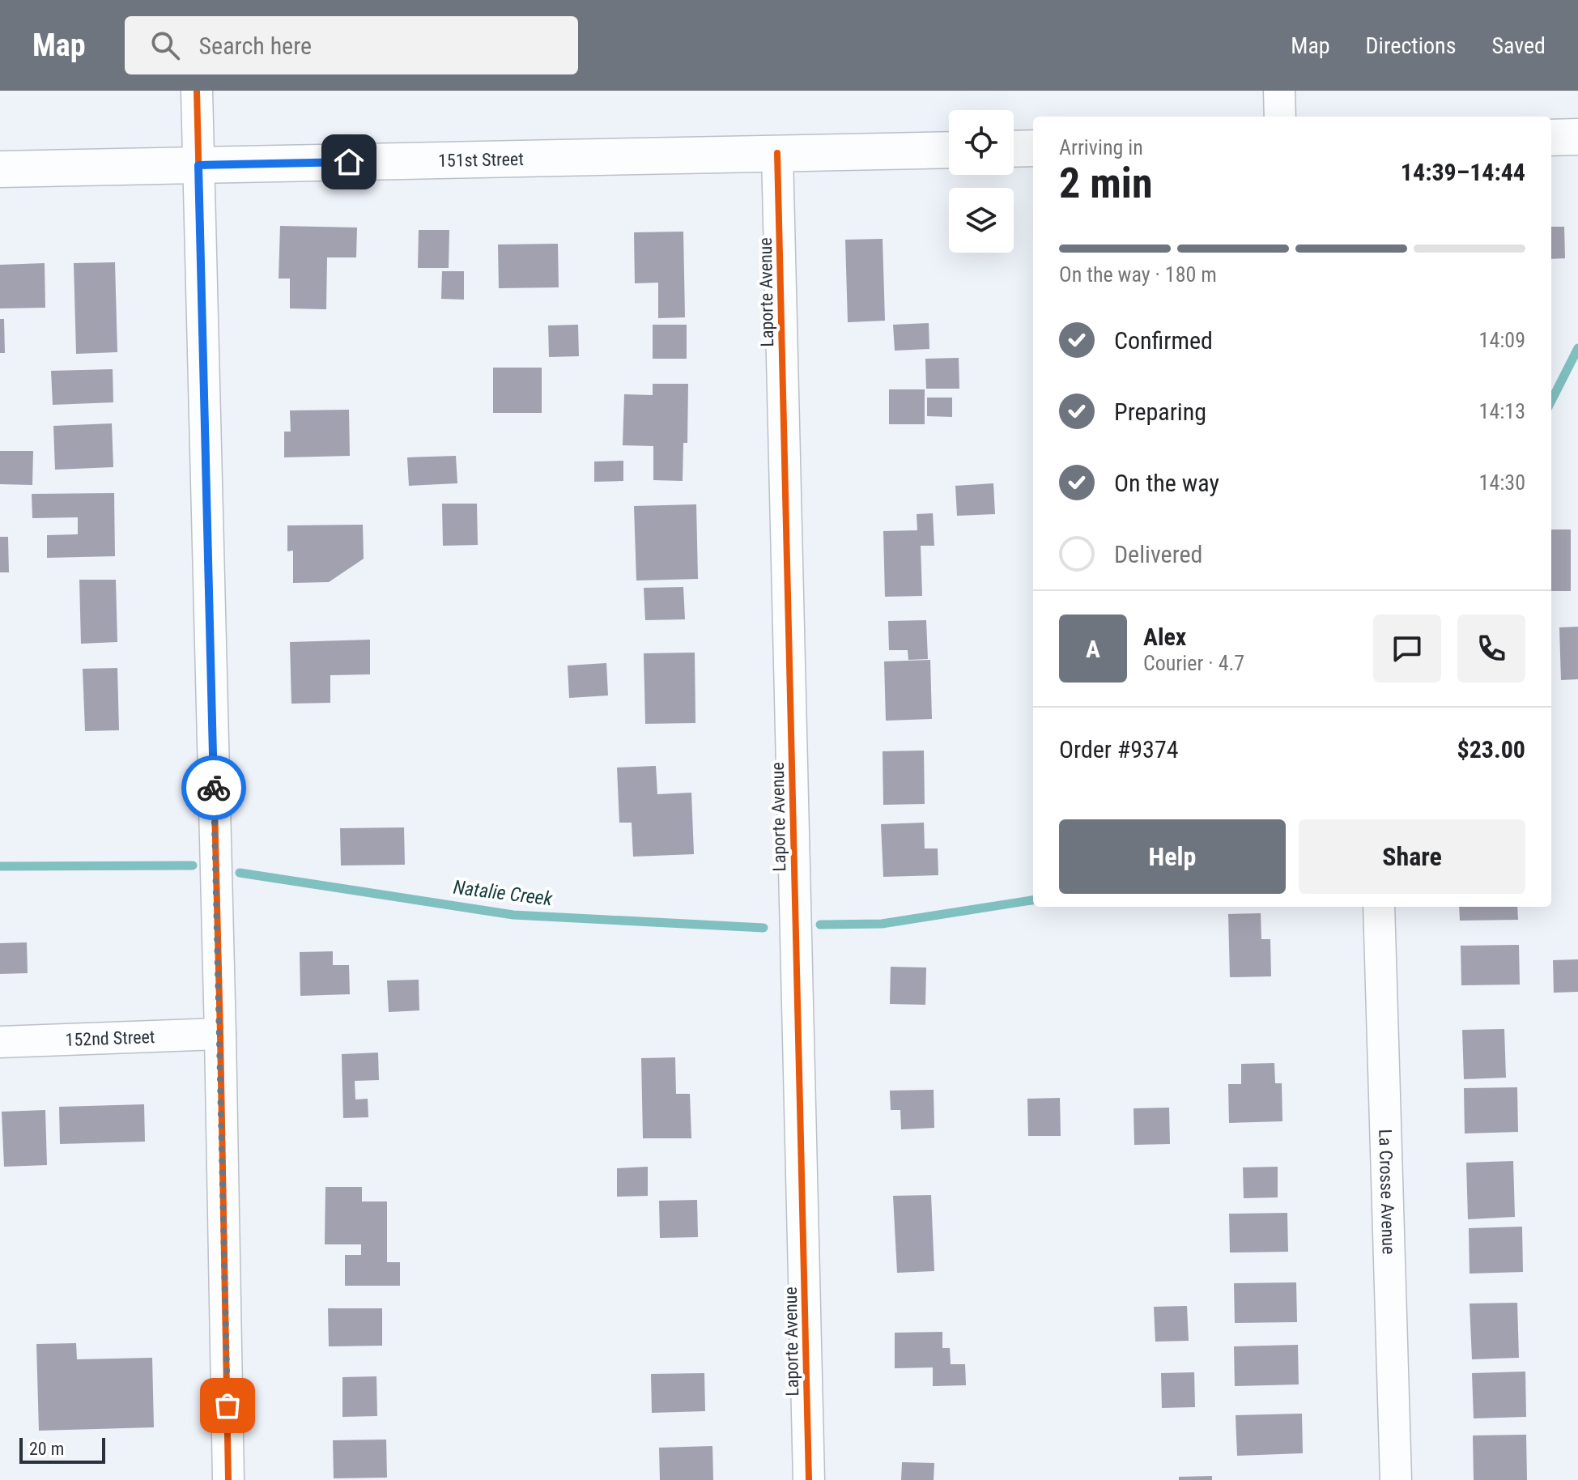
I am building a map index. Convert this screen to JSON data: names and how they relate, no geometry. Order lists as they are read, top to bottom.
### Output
{
  "streets": {
    "street": [
      "151st Street",
      "Laporte Avenue",
      "152nd Street",
      "La Crosse Avenue"
    ]
  },
  "crossings": [
    ["151st Street", "Laporte Avenue"]
  ],
  "water": ["Natalie Creek"],
  "scale_bar": "20 m",
  "page": {
    "header": "Map",
    "search": "Search here",
    "nav": ["Map", "Directions", "Saved"],
    "heading": ["2 min", "Arriving in", "14:39–14:44"],
    "panel": [
      "Alex",
      "Courier · 4.7",
      "Order #9374",
      "$23.00"
    ],
    "bar": "On the way · 180 m",
    "list": [
      ["Confirmed", "14:09"],
      ["Preparing", "14:13"],
      ["On the way", "14:30"],
      "Delivered"
    ],
    "round": "A",
    "buttons": ["Help", "Share"],
    "scale": "20 m"
  }
}
